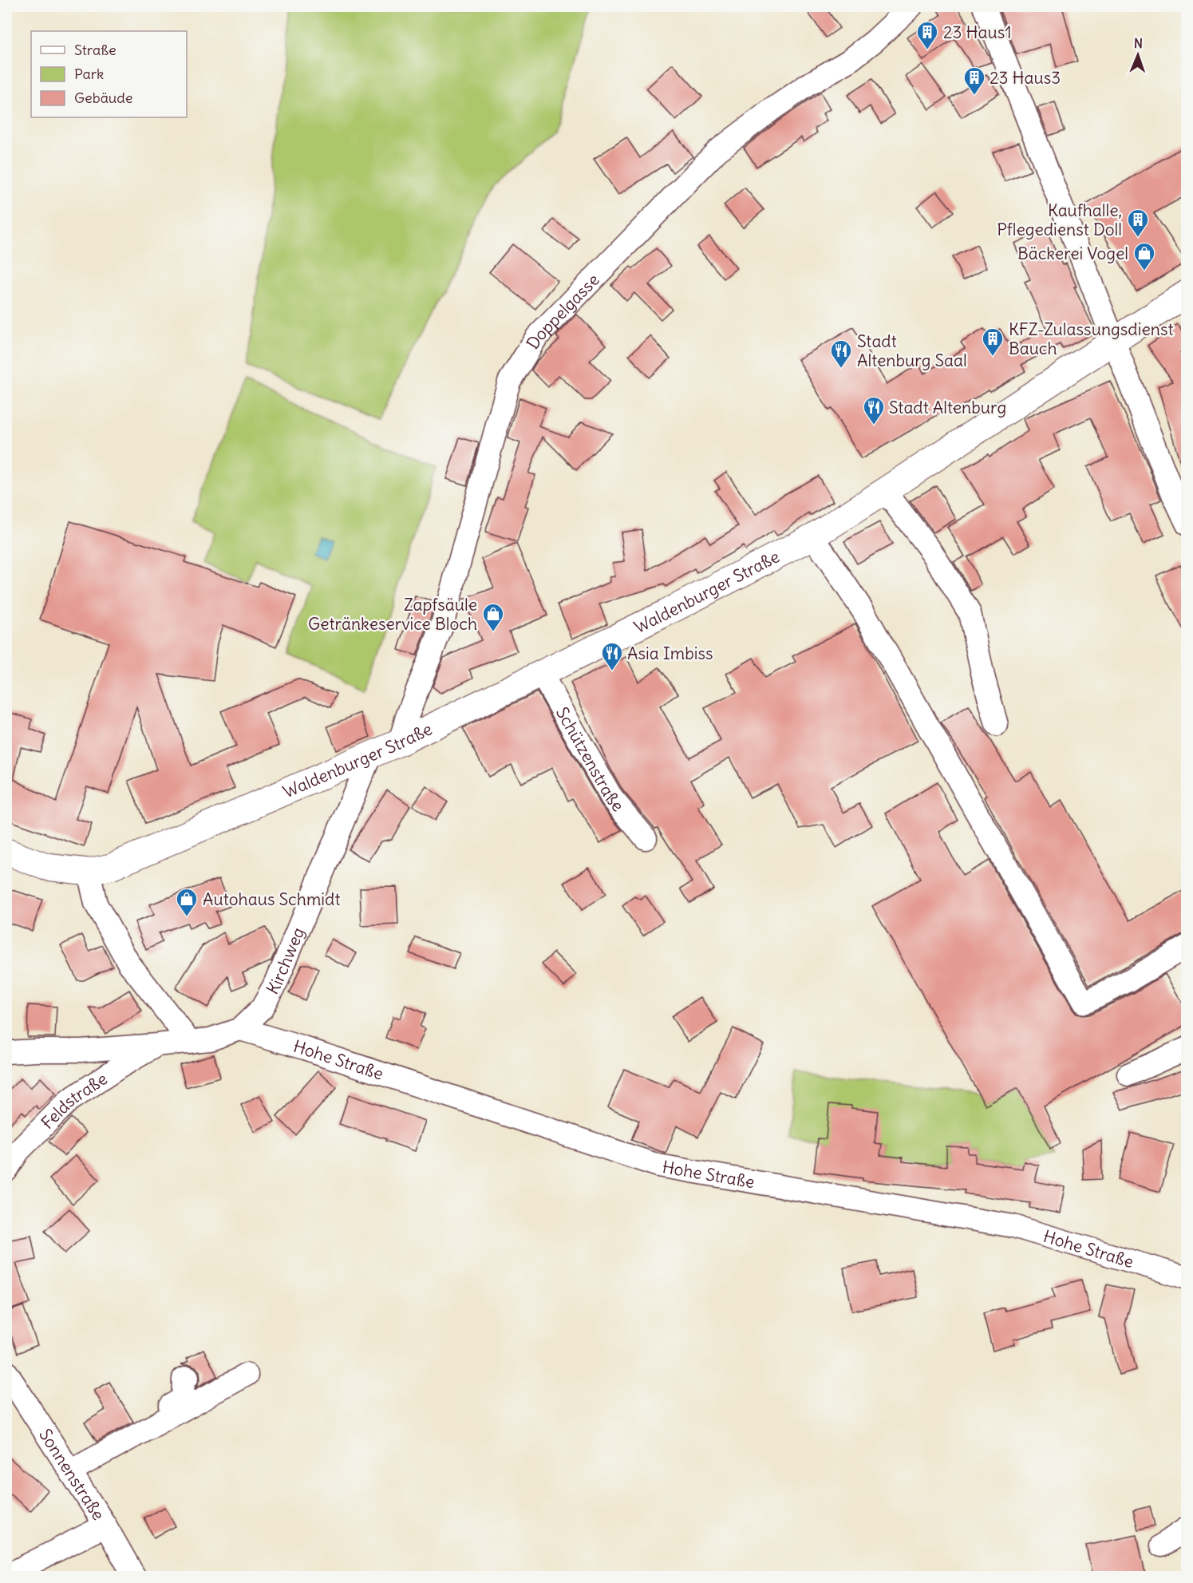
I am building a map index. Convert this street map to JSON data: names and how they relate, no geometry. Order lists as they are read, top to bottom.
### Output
{
  "streets": {
    "main road": ["Waldenburger Straße"],
    "street": [
      "Doppelgasse",
      "Schützenstraße",
      "Kirchweg",
      "Hohe Straße",
      "Feldstraße",
      "Sonnenstraße"
    ]
  },
  "crossings": [
    ["Doppelgasse", "Waldenburger Straße"],
    ["Waldenburger Straße", "Schützenstraße"],
    ["Waldenburger Straße", "Kirchweg"],
    ["Kirchweg", "Hohe Straße"],
    ["Kirchweg", "Feldstraße"]
  ],
  "places": {
    "building": [
      "23 Haus1",
      "23 Haus3",
      "Kaufhalle, Pflegedienst Doll",
      "KFZ-Zulassungsdienst Bauch"
    ],
    "shop": ["Bäckerei Vogel", "Zapfsäule Getränkeservice Bloch", "Autohaus Schmidt"],
    "restaurant": ["Stadt Altenburg Saal", "Stadt Altenburg", "Asia Imbiss"]
  },
  "legend": ["Straße", "Park", "Gebäude"],
  "north": "top"
}
